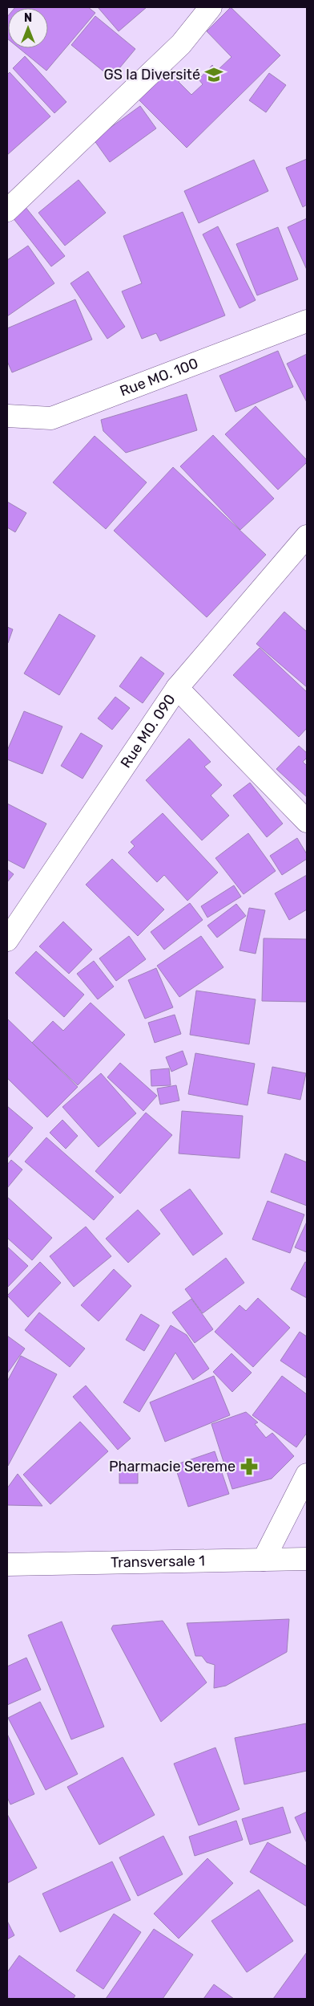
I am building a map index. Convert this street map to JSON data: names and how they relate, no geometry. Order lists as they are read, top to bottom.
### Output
{
  "streets": {
    "street": ["Rue MO. 100", "Rue MO. 090", "Transversale 1"]
  },
  "places": {
    "school or university": ["GS la Diversité"],
    "pharmacy": ["Pharmacie Sereme"]
  },
  "north": "top"
}
